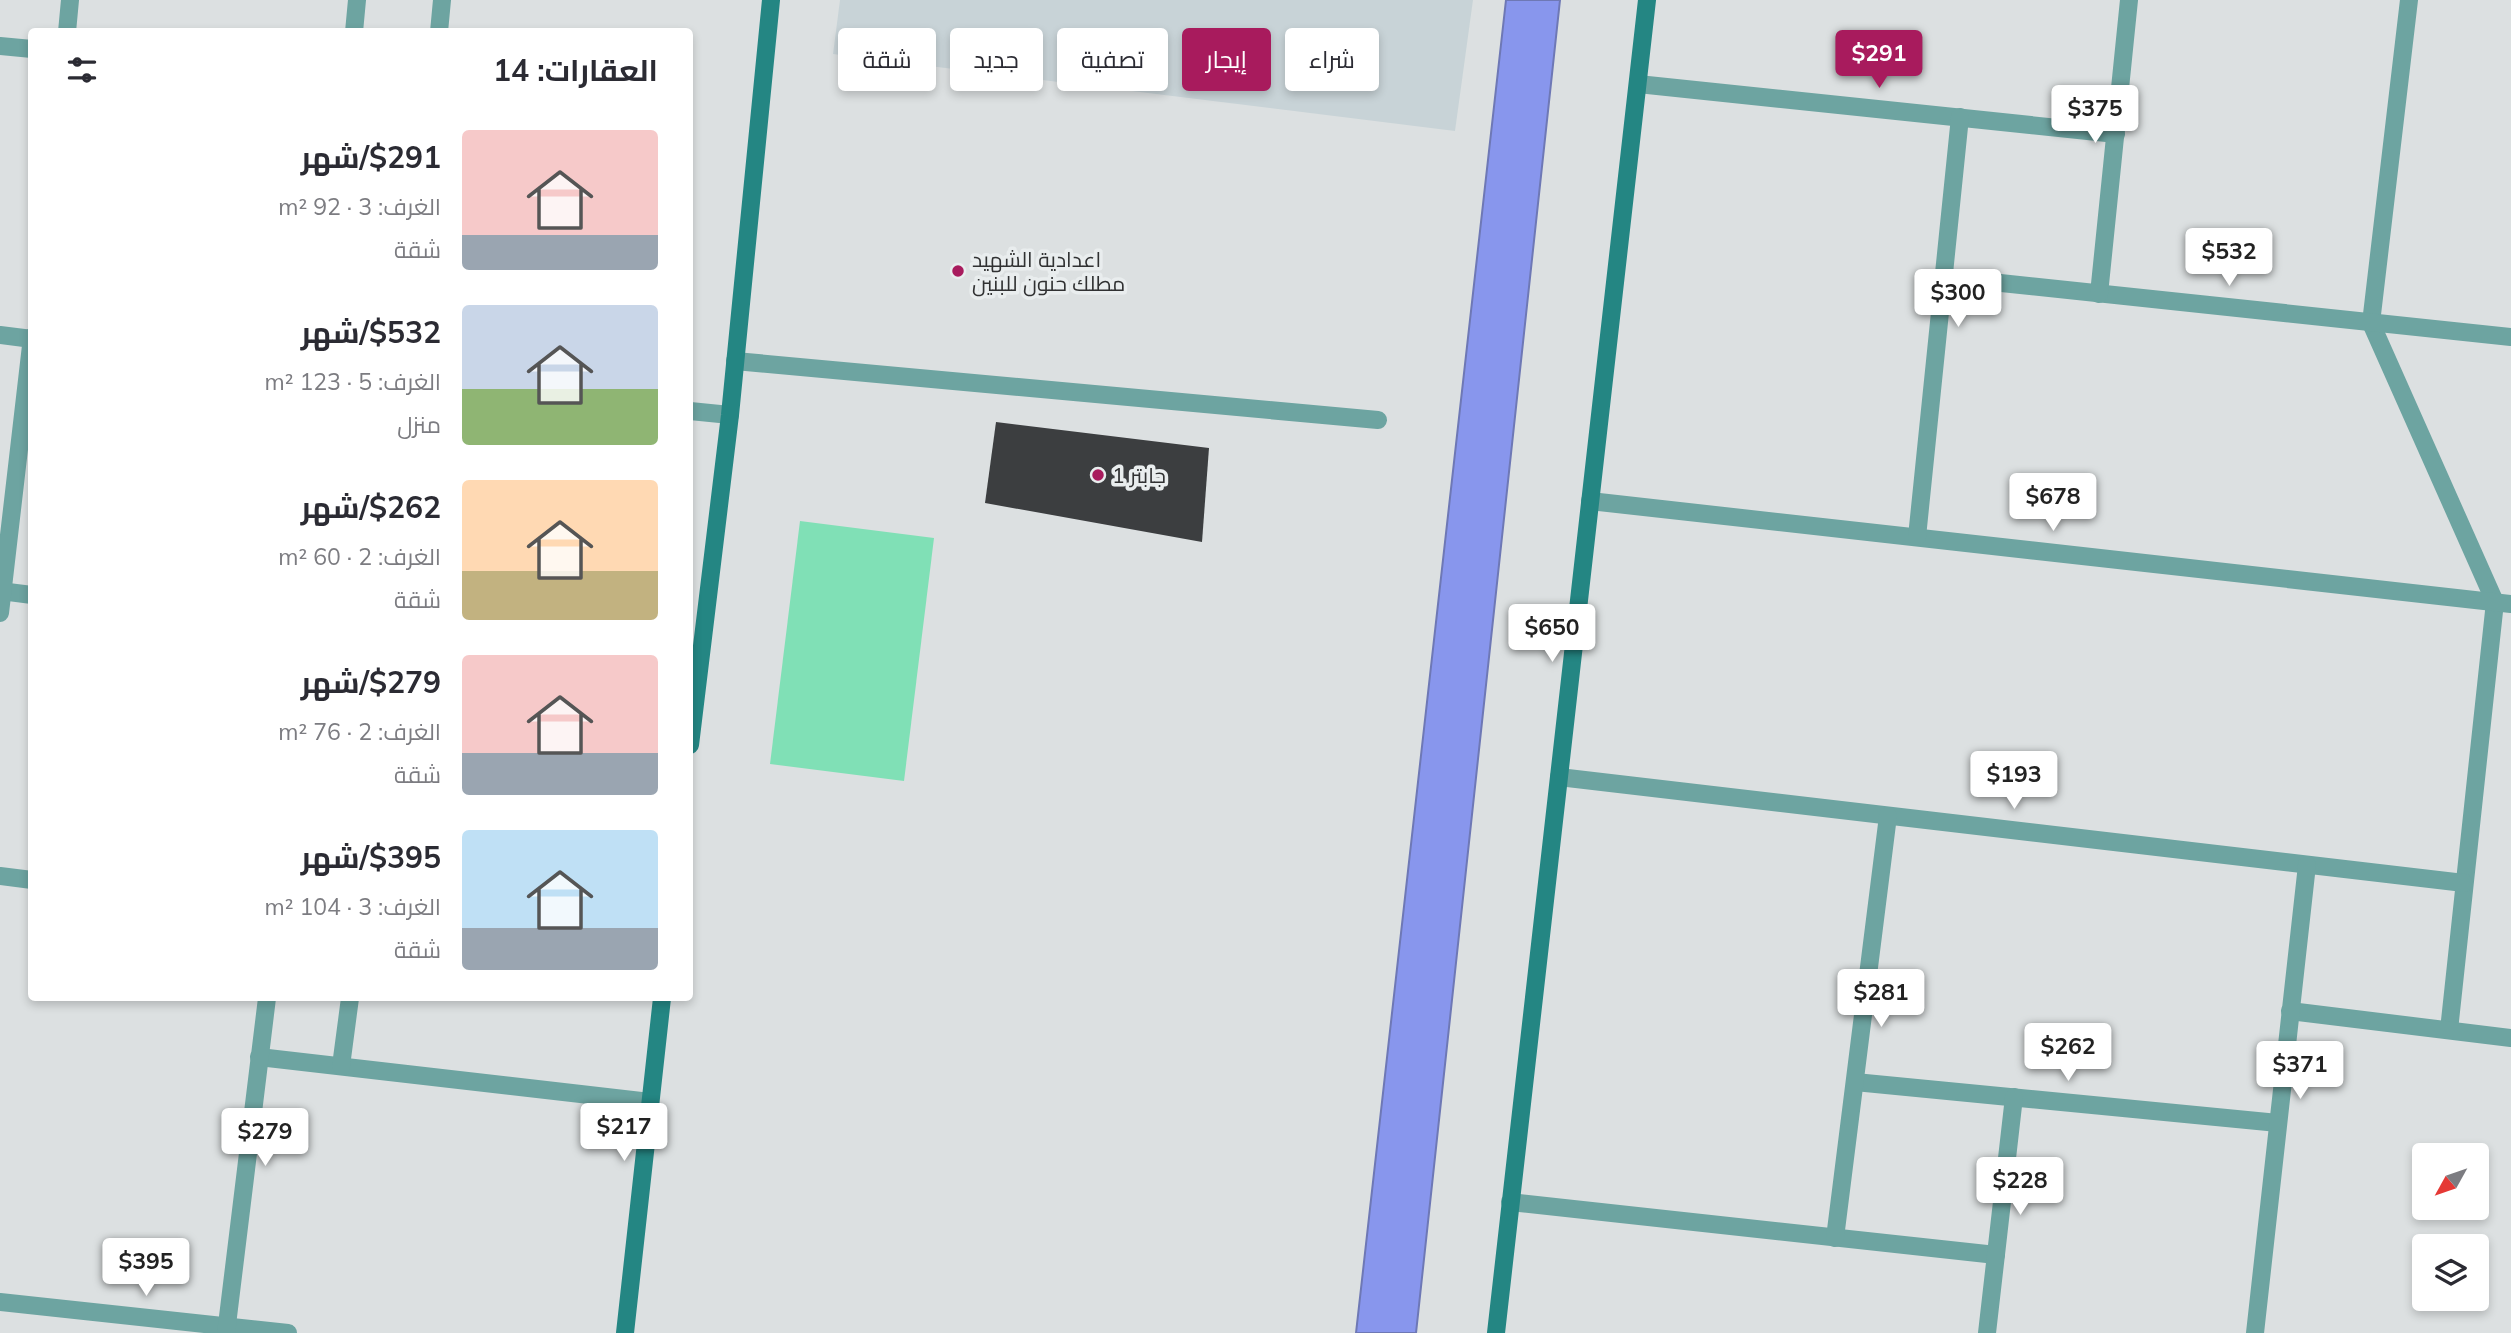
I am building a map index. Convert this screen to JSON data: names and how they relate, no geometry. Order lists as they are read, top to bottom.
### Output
{
  "places": ["اعدادية الشهيد مطلك حنون للبنين", "جابتر 1"],
  "north": "bottom left",
  "page": {
    "chip": [
      "شراء",
      "إيجار",
      "تصفية",
      "جديد",
      "شقة"
    ],
    "heading": "العقارات: 14",
    "price": [
      "$291",
      "$375",
      "$532",
      "$300",
      "$678",
      "$650",
      "$193",
      "$281",
      "$262",
      "$371",
      "$217",
      "$279",
      "$228",
      "$395"
    ],
    "list": [
      {
        "name": "$291/شهر",
        "note": "الغرف: 3 · 92 m² · شقة"
      },
      {
        "name": "$532/شهر",
        "note": "الغرف: 5 · 123 m² · منزل"
      },
      {
        "name": "$262/شهر",
        "note": "الغرف: 2 · 60 m² · شقة"
      },
      {
        "name": "$279/شهر",
        "note": "الغرف: 2 · 76 m² · شقة"
      },
      {
        "name": "$395/شهر",
        "note": "الغرف: 3 · 104 m² · شقة"
      }
    ]
  }
}
